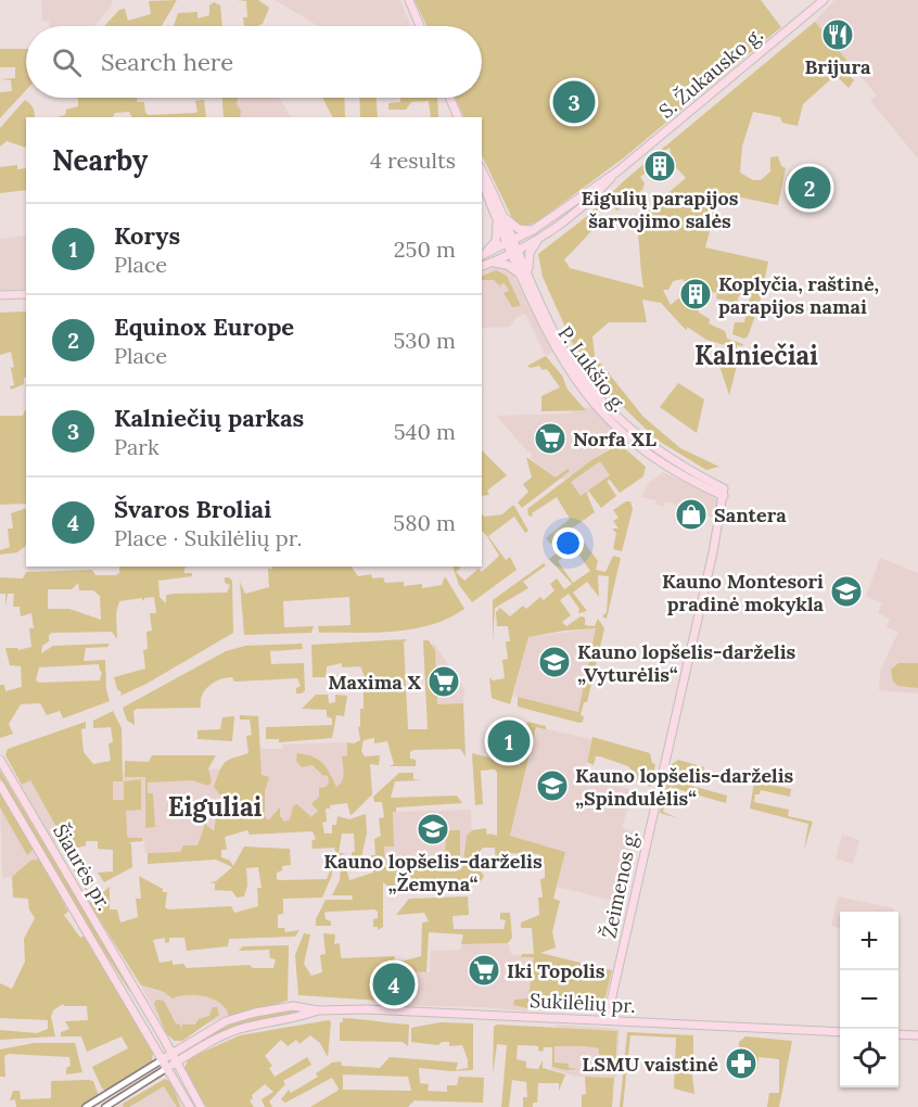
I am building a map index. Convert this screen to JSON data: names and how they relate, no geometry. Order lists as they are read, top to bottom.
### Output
{
  "streets": {
    "main road": [
      "S. Žukausko g.",
      "P. Lukšio g.",
      "Šiaurės pr.",
      "Žeimenos g.",
      "Sukilėlių pr."
    ]
  },
  "crossings": [
    ["S. Žukausko g.", "P. Lukšio g."],
    ["P. Lukšio g.", "Žeimenos g."],
    ["Šiaurės pr.", "Sukilėlių pr."],
    ["Žeimenos g.", "Sukilėlių pr."]
  ],
  "districts": ["Kalniečiai", "Eiguliai"],
  "places": {
    "restaurant": ["Brijura"],
    "building": ["Eigulių parapijos šarvojimo salės", "Koplyčia, raštinė, parapijos namai"],
    "supermarket": ["Norfa XL", "Maxima X", "Iki Topolis"],
    "shop": ["Santera"],
    "school or university": [
      "Kauno Montesori pradinė mokykla",
      "Kauno lopšelis-darželis „Vyturėlis“",
      "Kauno lopšelis-darželis „Spindulėlis“",
      "Kauno lopšelis-darželis „Žemyna“"
    ],
    "pharmacy": ["LSMU vaistinė"]
  },
  "page": {
    "search": "Search here",
    "pins": [
      "3",
      "2",
      "1",
      "4"
    ],
    "heading": ["Nearby", "4 results"],
    "list": [
      {
        "mark": "1",
        "name": "Korys",
        "note": "Place",
        "value": "250 m"
      },
      {
        "mark": "2",
        "name": "Equinox Europe",
        "note": "Place",
        "value": "530 m"
      },
      {
        "mark": "3",
        "name": "Kalniečių parkas",
        "note": "Park",
        "value": "540 m"
      },
      {
        "mark": "4",
        "name": "Švaros Broliai",
        "note": "Place · Sukilėlių pr.",
        "value": "580 m"
      }
    ],
    "map_buttons": ["+", "−"]
  }
}
